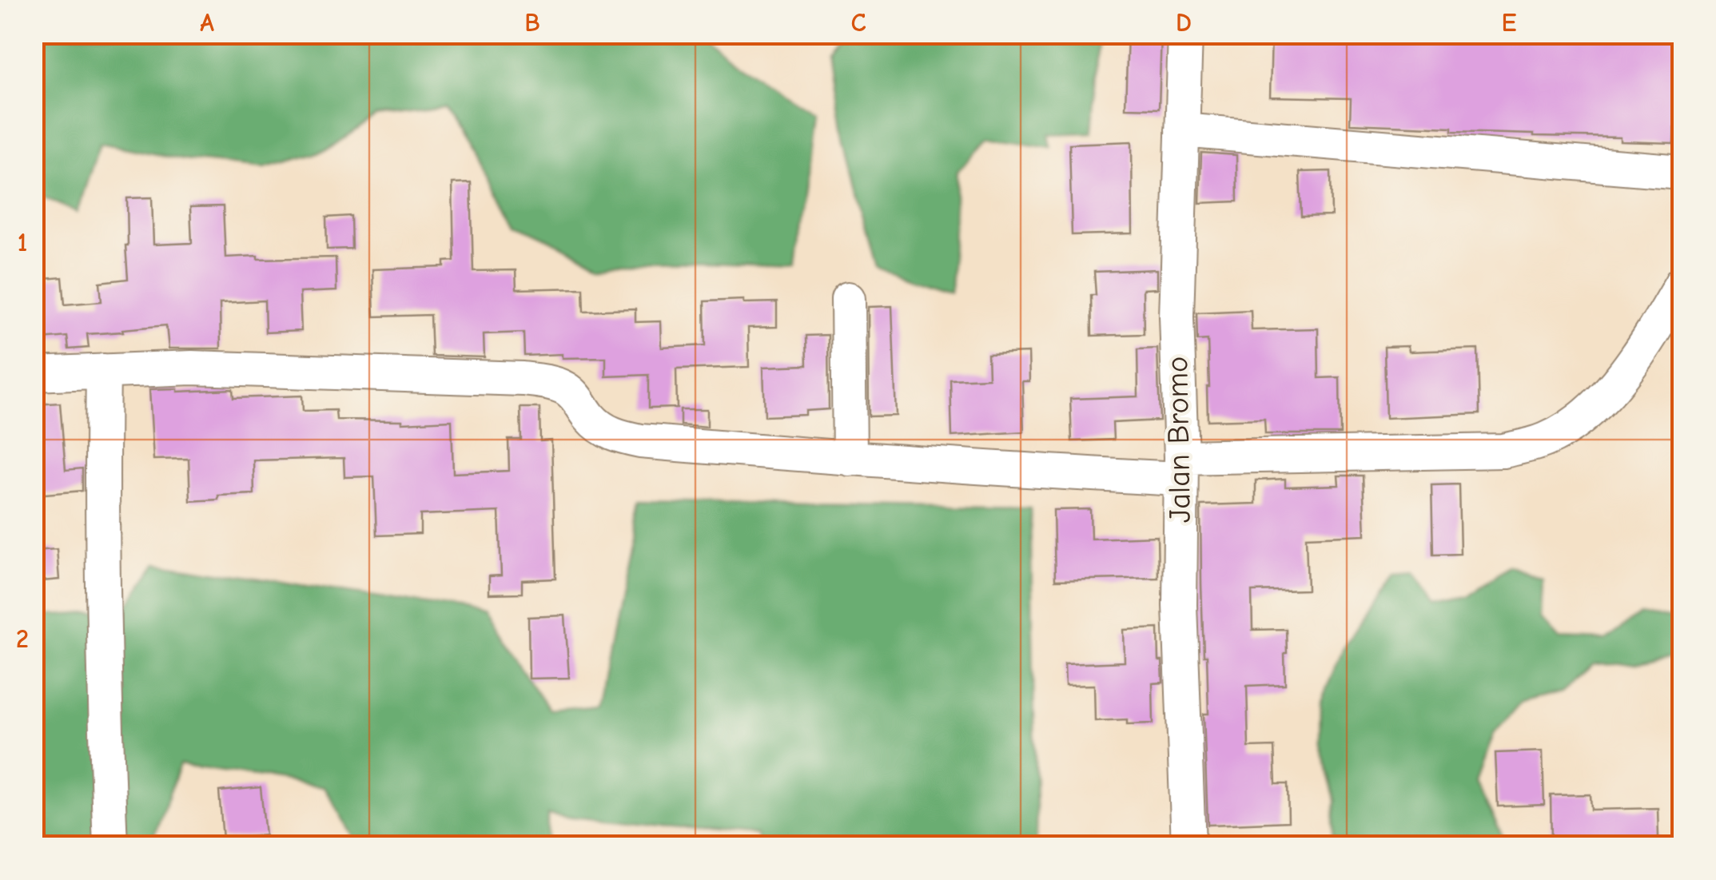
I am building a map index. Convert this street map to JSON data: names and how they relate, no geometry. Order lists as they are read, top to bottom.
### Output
{
  "streets": {
    "street": ["Jalan Bromo"]
  },
  "grid": {
    "columns": [
      "A",
      "B",
      "C",
      "D",
      "E"
    ],
    "rows": ["1", "2"]
  }
}
